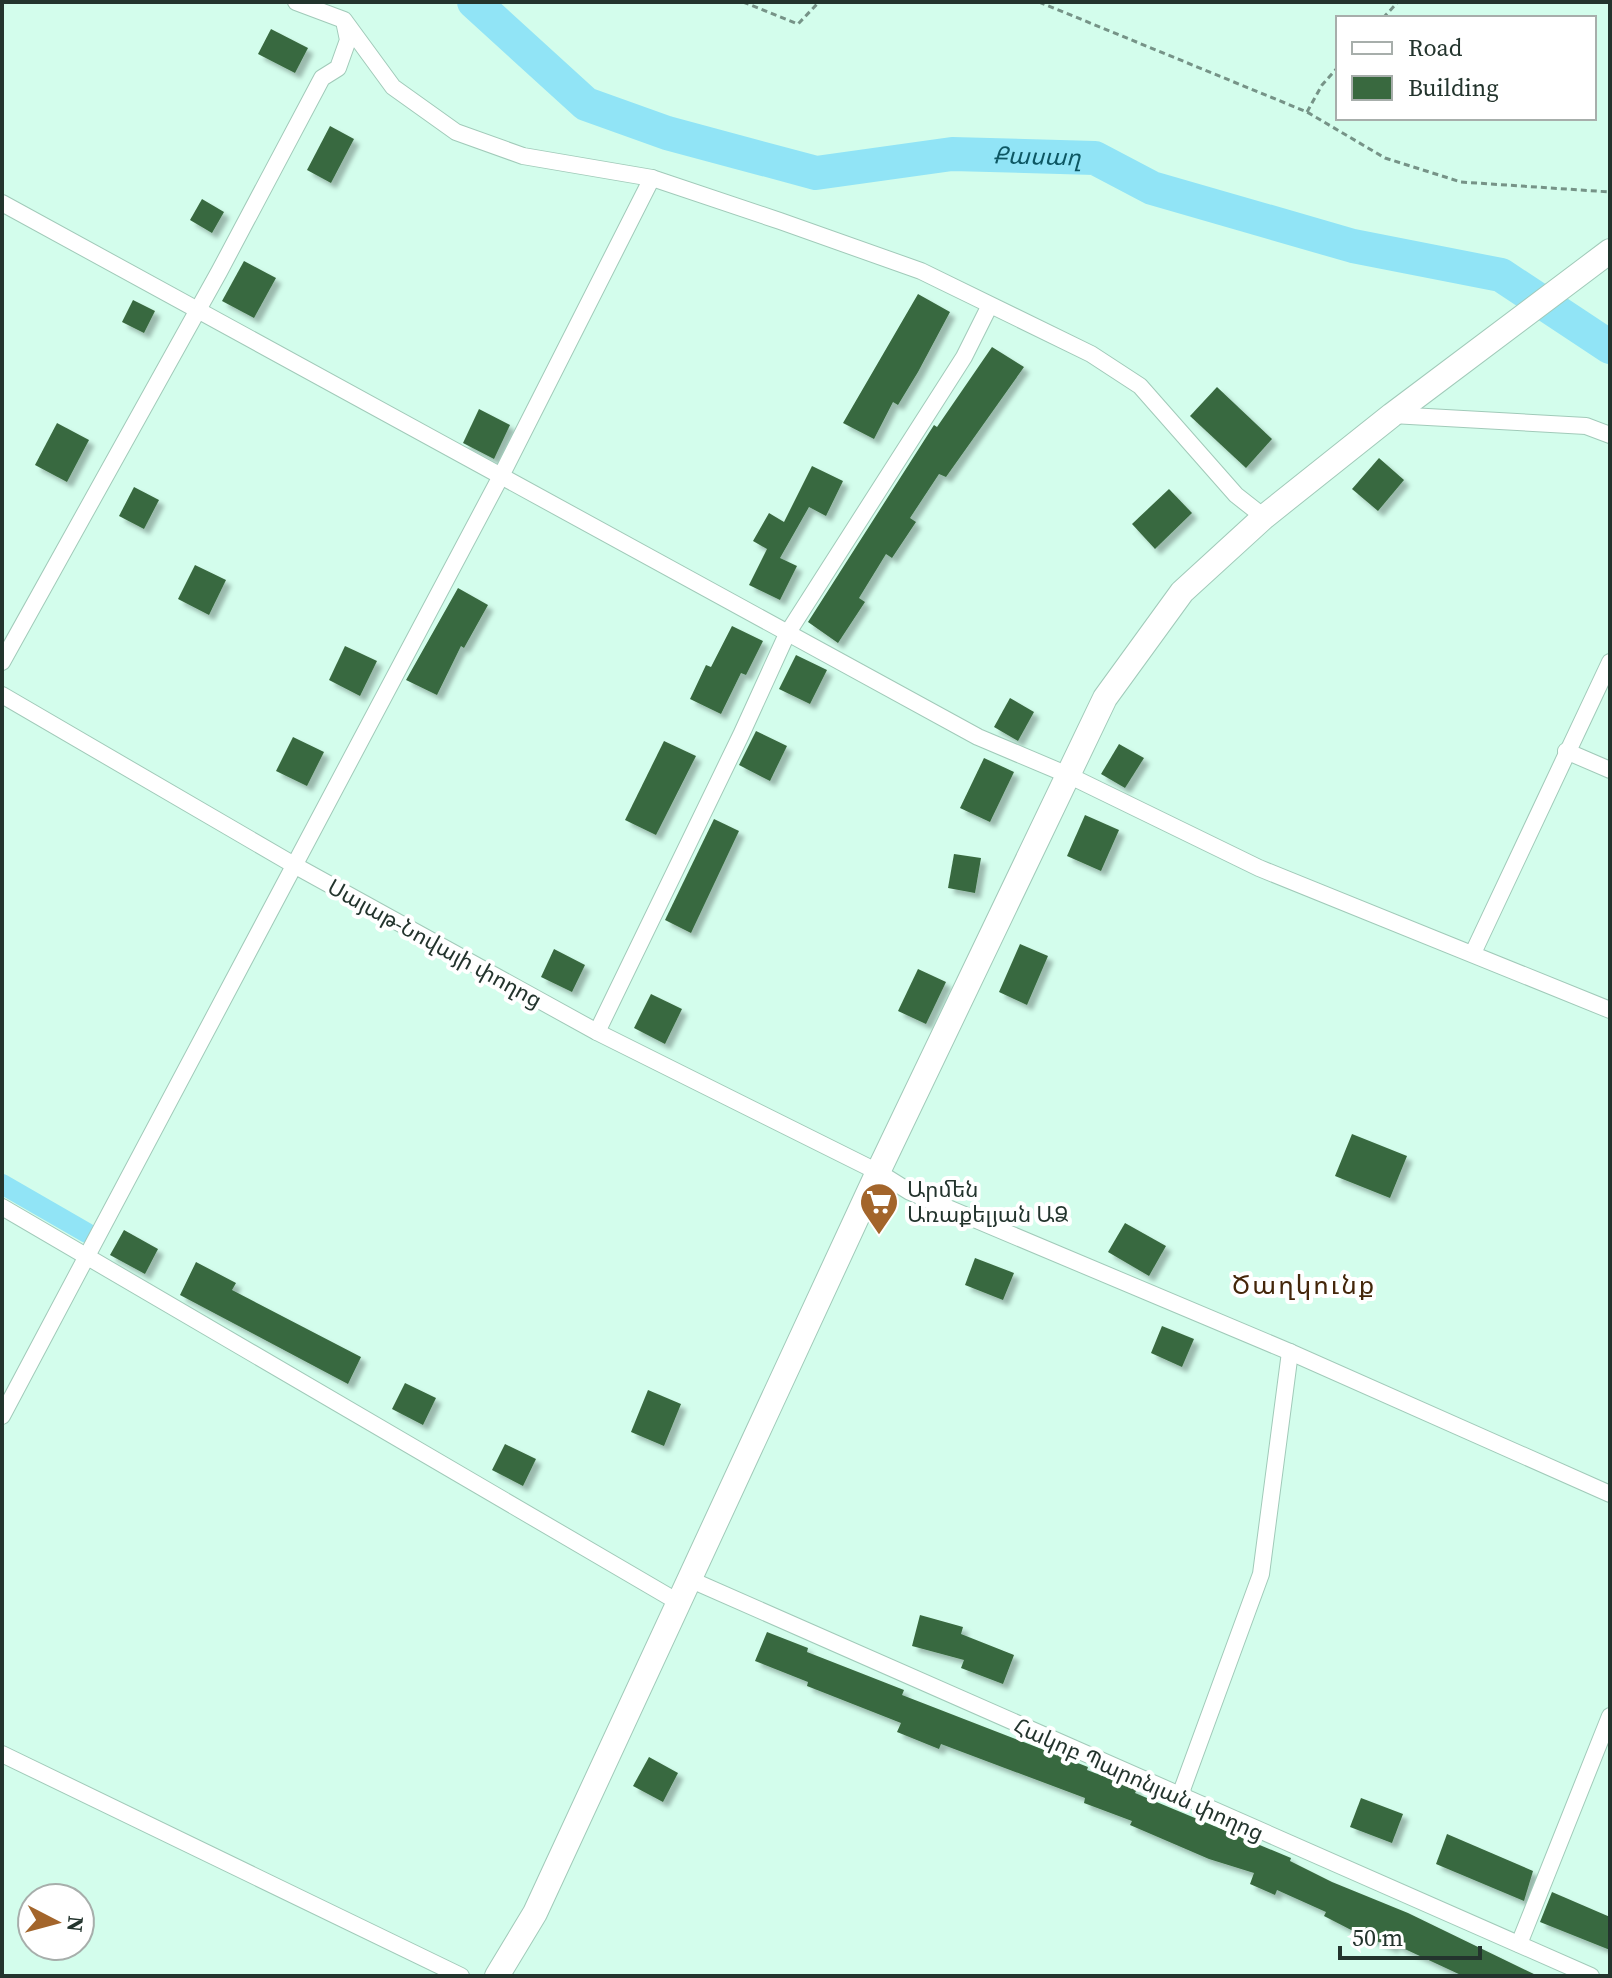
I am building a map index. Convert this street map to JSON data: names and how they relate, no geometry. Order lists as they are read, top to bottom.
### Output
{
  "streets": {
    "street": ["Սայաթ-Նովայի փողոց", "Հակոբ Պարոնյան փողոց"]
  },
  "districts": ["Ծաղկունք"],
  "water": ["Քասաղ"],
  "places": {
    "supermarket": ["Արմեն Առաքելյան ԱՁ"]
  },
  "legend": ["Road", "Building"],
  "scale_bar": "50 m",
  "north": "right"
}
